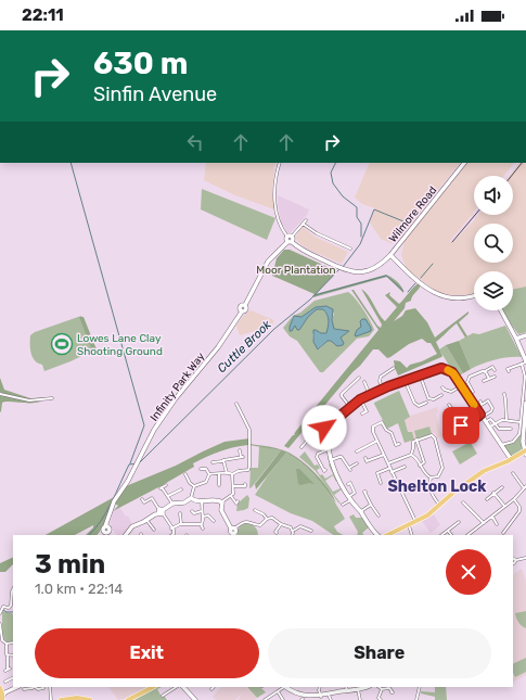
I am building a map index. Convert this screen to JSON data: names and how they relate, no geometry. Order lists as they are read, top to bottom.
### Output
{
  "streets": {
    "street": ["Wilmore Road", "Infinity Park Way"]
  },
  "districts": ["Shelton Lock"],
  "water": ["Cuttle Brook"],
  "parks": ["Moor Plantation"],
  "places": {
    "sports": ["Lowes Lane Clay Shooting Ground"]
  },
  "page": {
    "status": "22:11",
    "turn": ["630 m", "Sinfin Avenue"],
    "heading": ["3 min", "1.0 km · 22:14"],
    "buttons": ["Exit", "Share"]
  }
}
